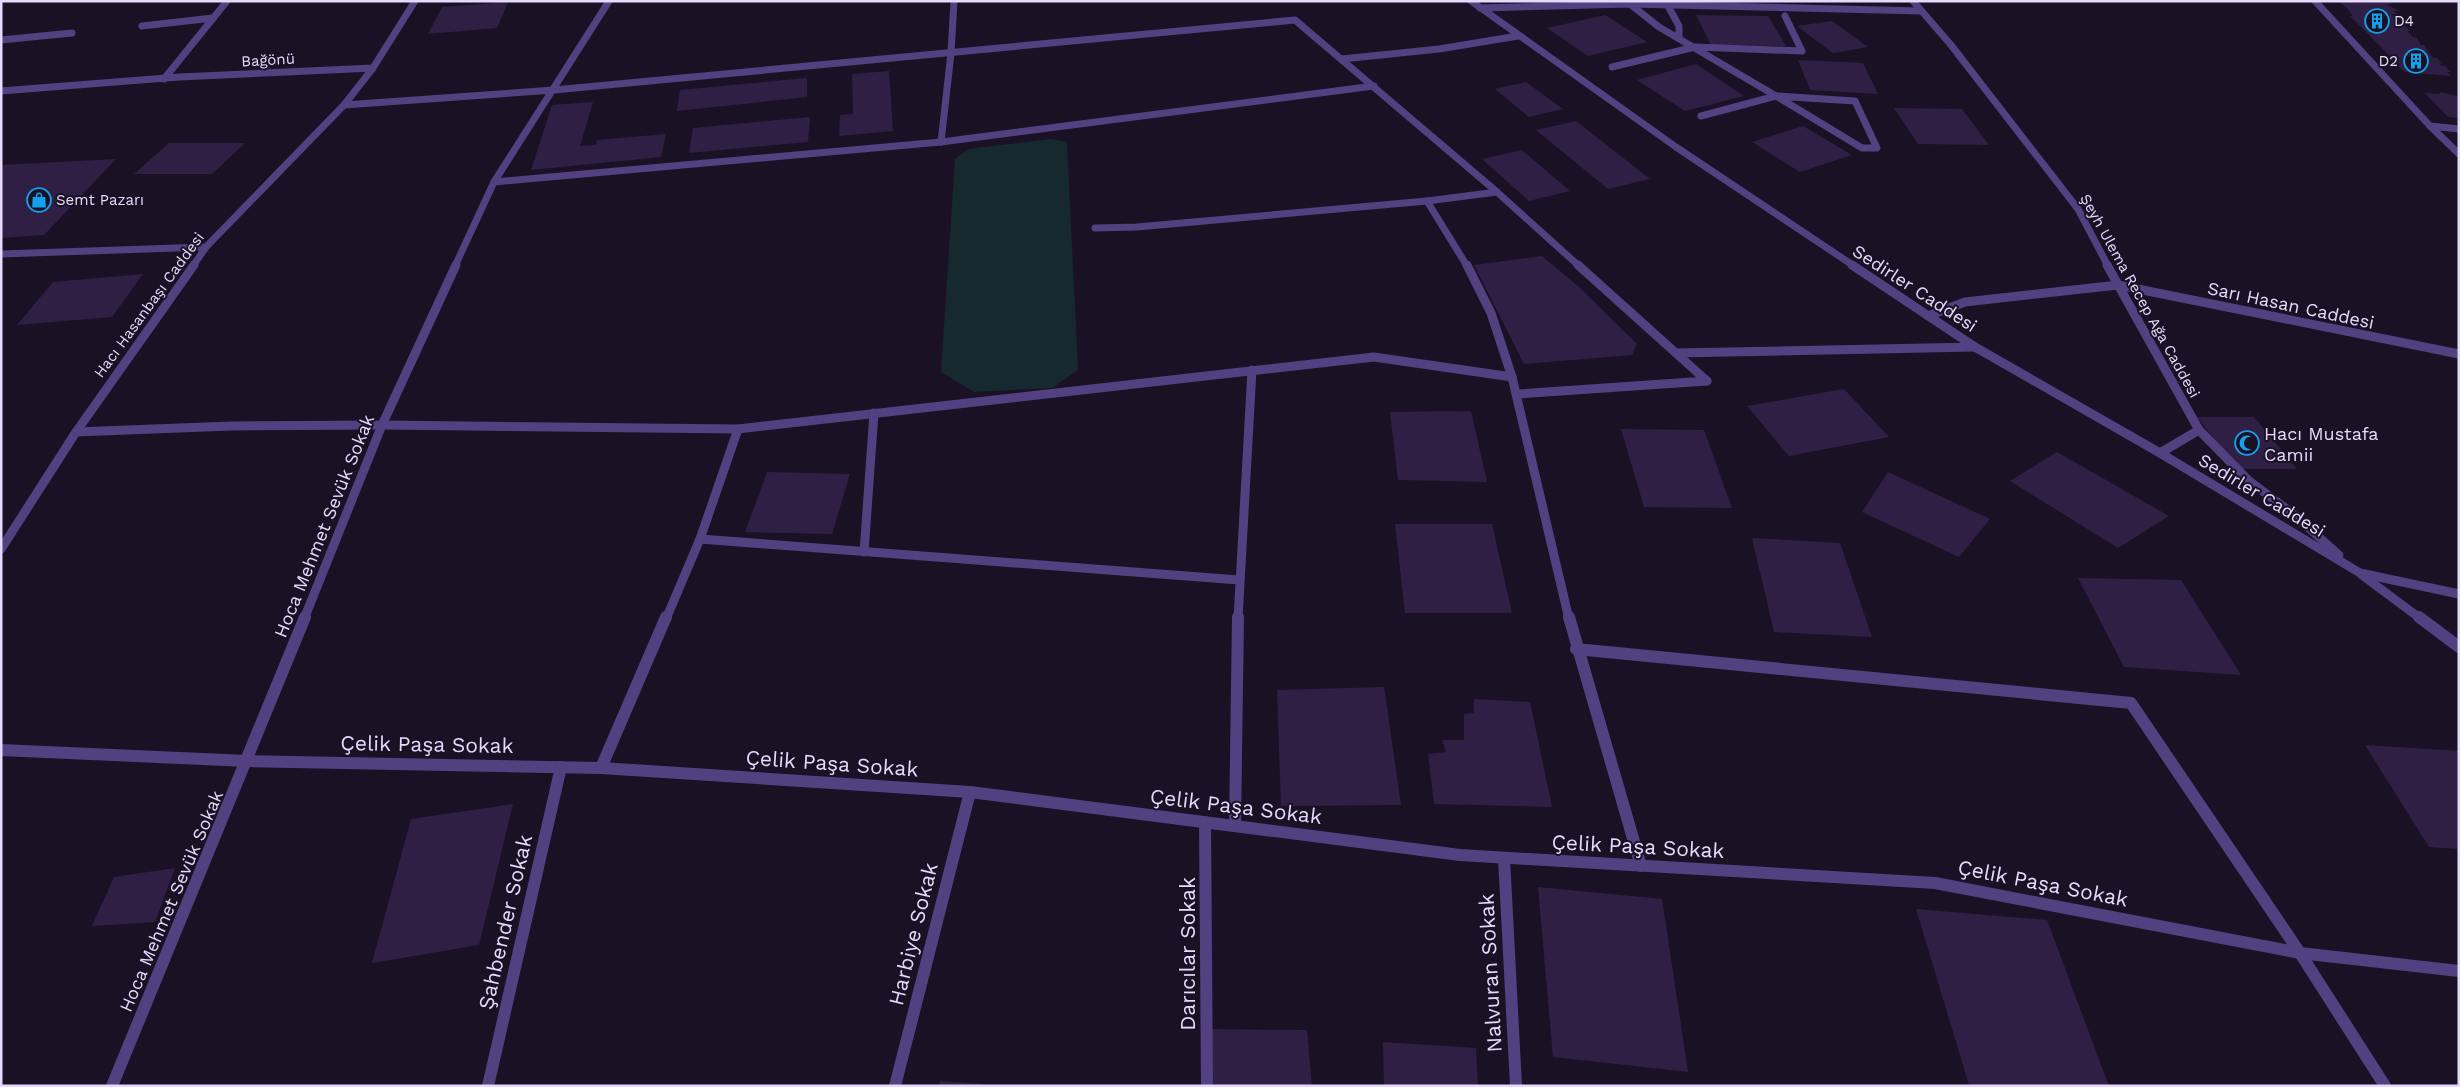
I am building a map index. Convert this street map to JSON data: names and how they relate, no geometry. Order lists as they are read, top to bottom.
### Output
{
  "streets": {
    "street": [
      "Bağönü",
      "Sedirler Caddesi",
      "Şeyh Ulema Recep Ağa Caddesi",
      "Hacı Hasanbaşı Caddesi",
      "Sarı Hasan Caddesi",
      "Hoca Mehmet Sevük Sokak",
      "Çelik Paşa Sokak",
      "Şahbender Sokak",
      "Harbiye Sokak",
      "Darıcılar Sokak",
      "Nalvuran Sokak"
    ]
  },
  "crossings": [
    ["Bağönü", "Hacı Hasanbaşı Caddesi"],
    ["Sedirler Caddesi", "Şeyh Ulema Recep Ağa Caddesi"],
    ["Sedirler Caddesi", "Sarı Hasan Caddesi"],
    ["Şeyh Ulema Recep Ağa Caddesi", "Sarı Hasan Caddesi"],
    ["Hoca Mehmet Sevük Sokak", "Çelik Paşa Sokak"],
    ["Çelik Paşa Sokak", "Şahbender Sokak"],
    ["Çelik Paşa Sokak", "Harbiye Sokak"],
    ["Çelik Paşa Sokak", "Darıcılar Sokak"],
    ["Çelik Paşa Sokak", "Nalvuran Sokak"]
  ],
  "places": {
    "building": ["D4", "D2"],
    "shop": ["Semt Pazarı"],
    "mosque": ["Hacı Mustafa Camii"]
  }
}
